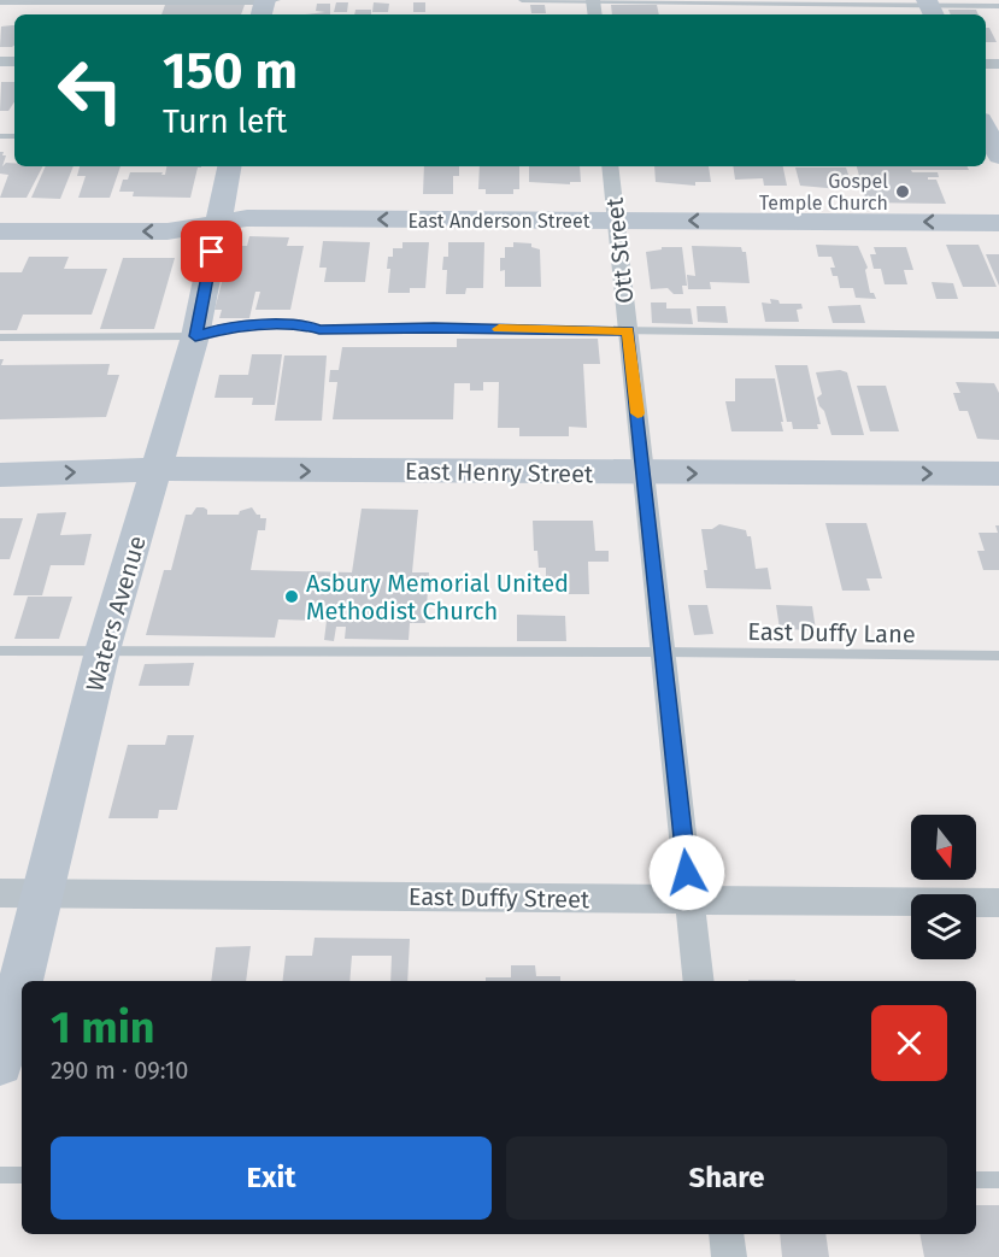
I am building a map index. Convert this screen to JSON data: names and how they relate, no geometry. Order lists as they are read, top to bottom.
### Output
{
  "streets": {
    "main road": ["East Anderson Street", "East Henry Street", "Waters Avenue"],
    "street": ["Ott Street", "East Duffy Street"],
    "lane": ["East Duffy Lane"]
  },
  "crossings": [
    ["East Anderson Street", "Ott Street"],
    ["East Anderson Street", "Waters Avenue"],
    ["Ott Street", "East Henry Street"],
    ["Ott Street", "East Duffy Lane"],
    ["Ott Street", "East Duffy Street"],
    ["East Henry Street", "Waters Avenue"],
    ["Waters Avenue", "East Duffy Lane"],
    ["Waters Avenue", "East Duffy Street"]
  ],
  "one_way": ["East Anderson Street", "East Henry Street"],
  "places": ["Gospel Temple Church", "Asbury Memorial United Methodist Church"],
  "north": "bottom",
  "page": {
    "turn": ["150 m", "Turn left"],
    "heading": ["1 min", "290 m · 09:10"],
    "buttons": ["Exit", "Share"]
  }
}
